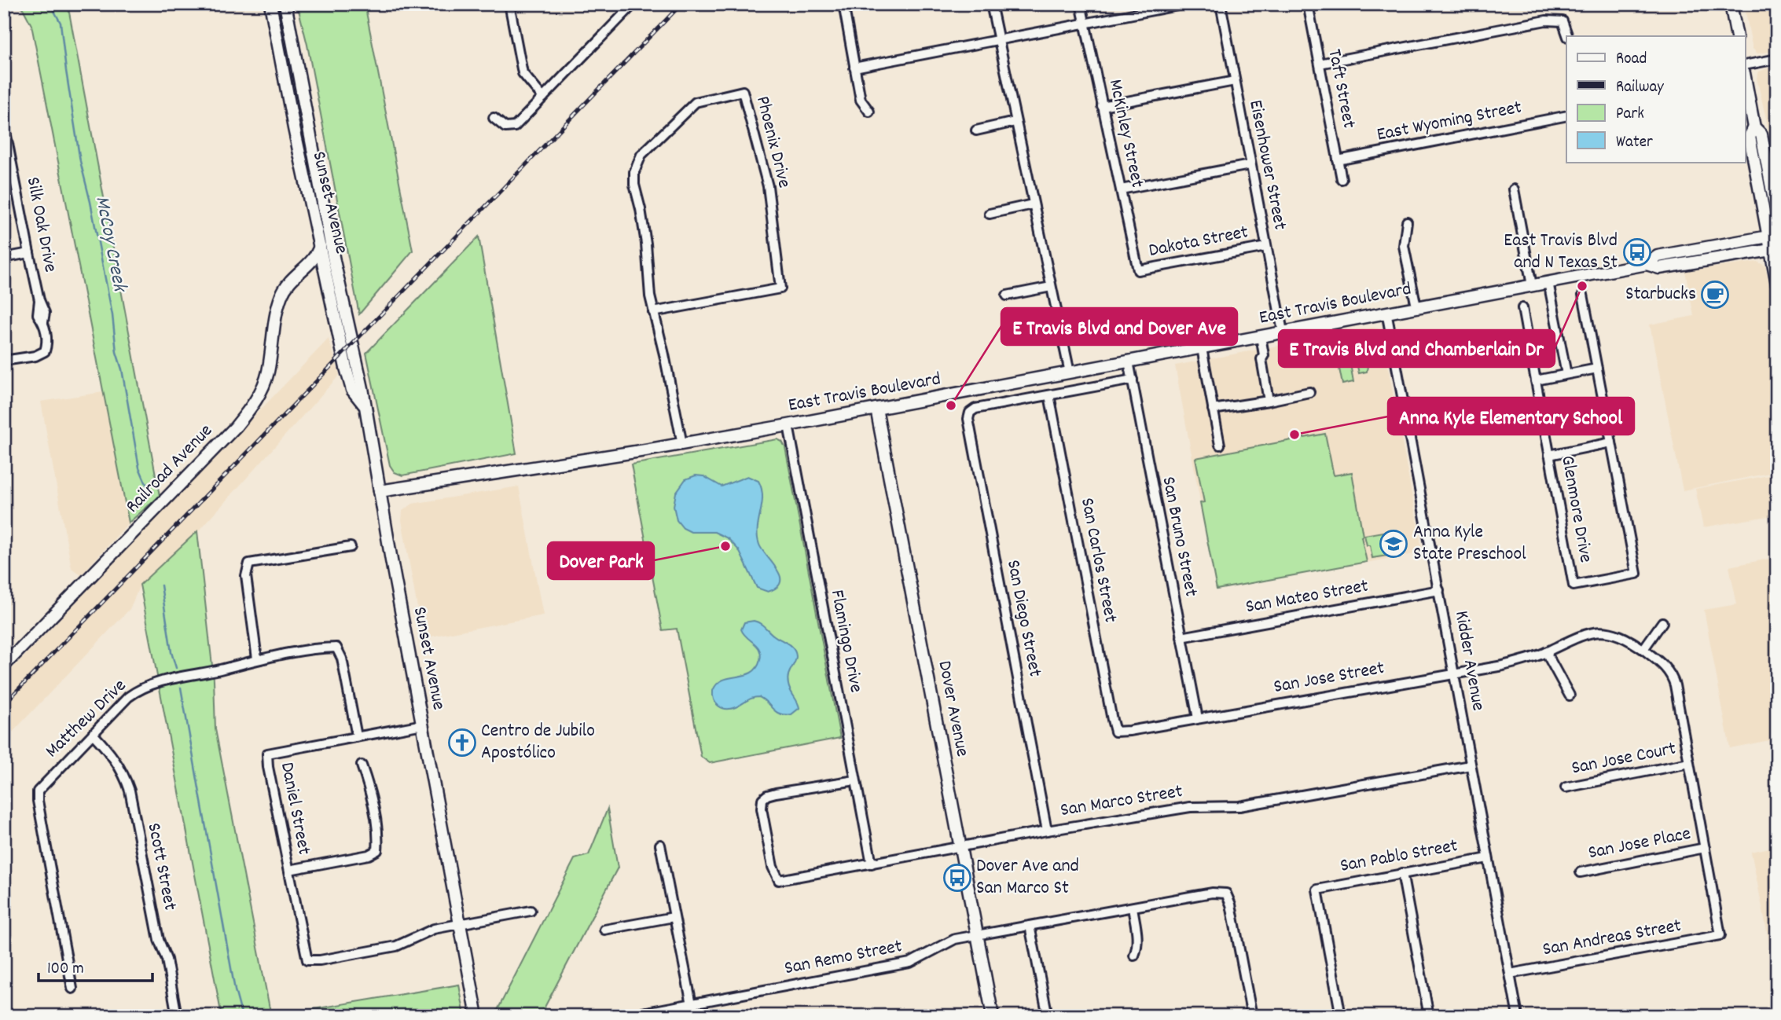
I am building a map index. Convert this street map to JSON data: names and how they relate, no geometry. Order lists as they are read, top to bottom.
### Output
{
  "streets": {
    "main road": [
      "Sunset Avenue",
      "East Travis Boulevard",
      "Railroad Avenue",
      "Dover Avenue"
    ],
    "street": [
      "Taft Street",
      "East Wyoming Street",
      "McKinley Street",
      "Phoenix Drive",
      "Eisenhower Street",
      "Silk Oak Drive",
      "Dakota Street",
      "Glenmore Drive",
      "San Bruno Street",
      "San Carlos Street",
      "San Mateo Street",
      "San Diego Street",
      "Flamingo Drive",
      "Kidder Avenue",
      "San Jose Street",
      "Matthew Drive",
      "San Jose Court",
      "San Marco Street",
      "Daniel Street",
      "San Jose Place",
      "San Pablo Street",
      "Scott Street",
      "San Andreas Street",
      "San Remo Street"
    ]
  },
  "crossings": [
    ["Taft Street", "East Wyoming Street"],
    ["McKinley Street", "Dakota Street"],
    ["Phoenix Drive", "East Travis Boulevard"],
    ["Eisenhower Street", "Dakota Street"],
    ["Eisenhower Street", "East Travis Boulevard"],
    ["Sunset Avenue", "East Travis Boulevard"],
    ["Sunset Avenue", "Railroad Avenue"],
    ["Sunset Avenue", "Daniel Street"],
    ["East Travis Boulevard", "San Bruno Street"],
    ["East Travis Boulevard", "Flamingo Drive"],
    ["East Travis Boulevard", "Kidder Avenue"],
    ["East Travis Boulevard", "Dover Avenue"],
    ["San Bruno Street", "San Mateo Street"],
    ["San Bruno Street", "San Jose Street"],
    ["San Carlos Street", "San Diego Street"],
    ["San Carlos Street", "San Jose Street"],
    ["San Mateo Street", "Kidder Avenue"],
    ["San Diego Street", "San Marco Street"],
    ["Flamingo Drive", "San Marco Street"],
    ["Kidder Avenue", "San Jose Street"],
    ["Kidder Avenue", "San Marco Street"],
    ["Kidder Avenue", "San Pablo Street"],
    ["Kidder Avenue", "San Andreas Street"],
    ["San Jose Street", "San Jose Court"],
    ["San Jose Street", "San Jose Place"],
    ["San Jose Street", "San Andreas Street"],
    ["Dover Avenue", "San Marco Street"],
    ["Dover Avenue", "San Remo Street"],
    ["Matthew Drive", "Daniel Street"],
    ["Matthew Drive", "Scott Street"]
  ],
  "water": ["McCoy Creek"],
  "places": {
    "bus stop": ["East Travis Blvd and N Texas St", "Dover Ave and San Marco St"],
    "other": [
      "E Travis Blvd and Chamberlain Dr",
      "E Travis Blvd and Dover Ave",
      "Anna Kyle Elementary School",
      "Dover Park"
    ],
    "cafe": ["Starbucks"],
    "school or university": ["Anna Kyle State Preschool"],
    "church": ["Centro de Jubilo Apostólico"]
  },
  "legend": [
    "Road",
    "Railway",
    "Park",
    "Water"
  ],
  "scale_bar": "100 m"
}
